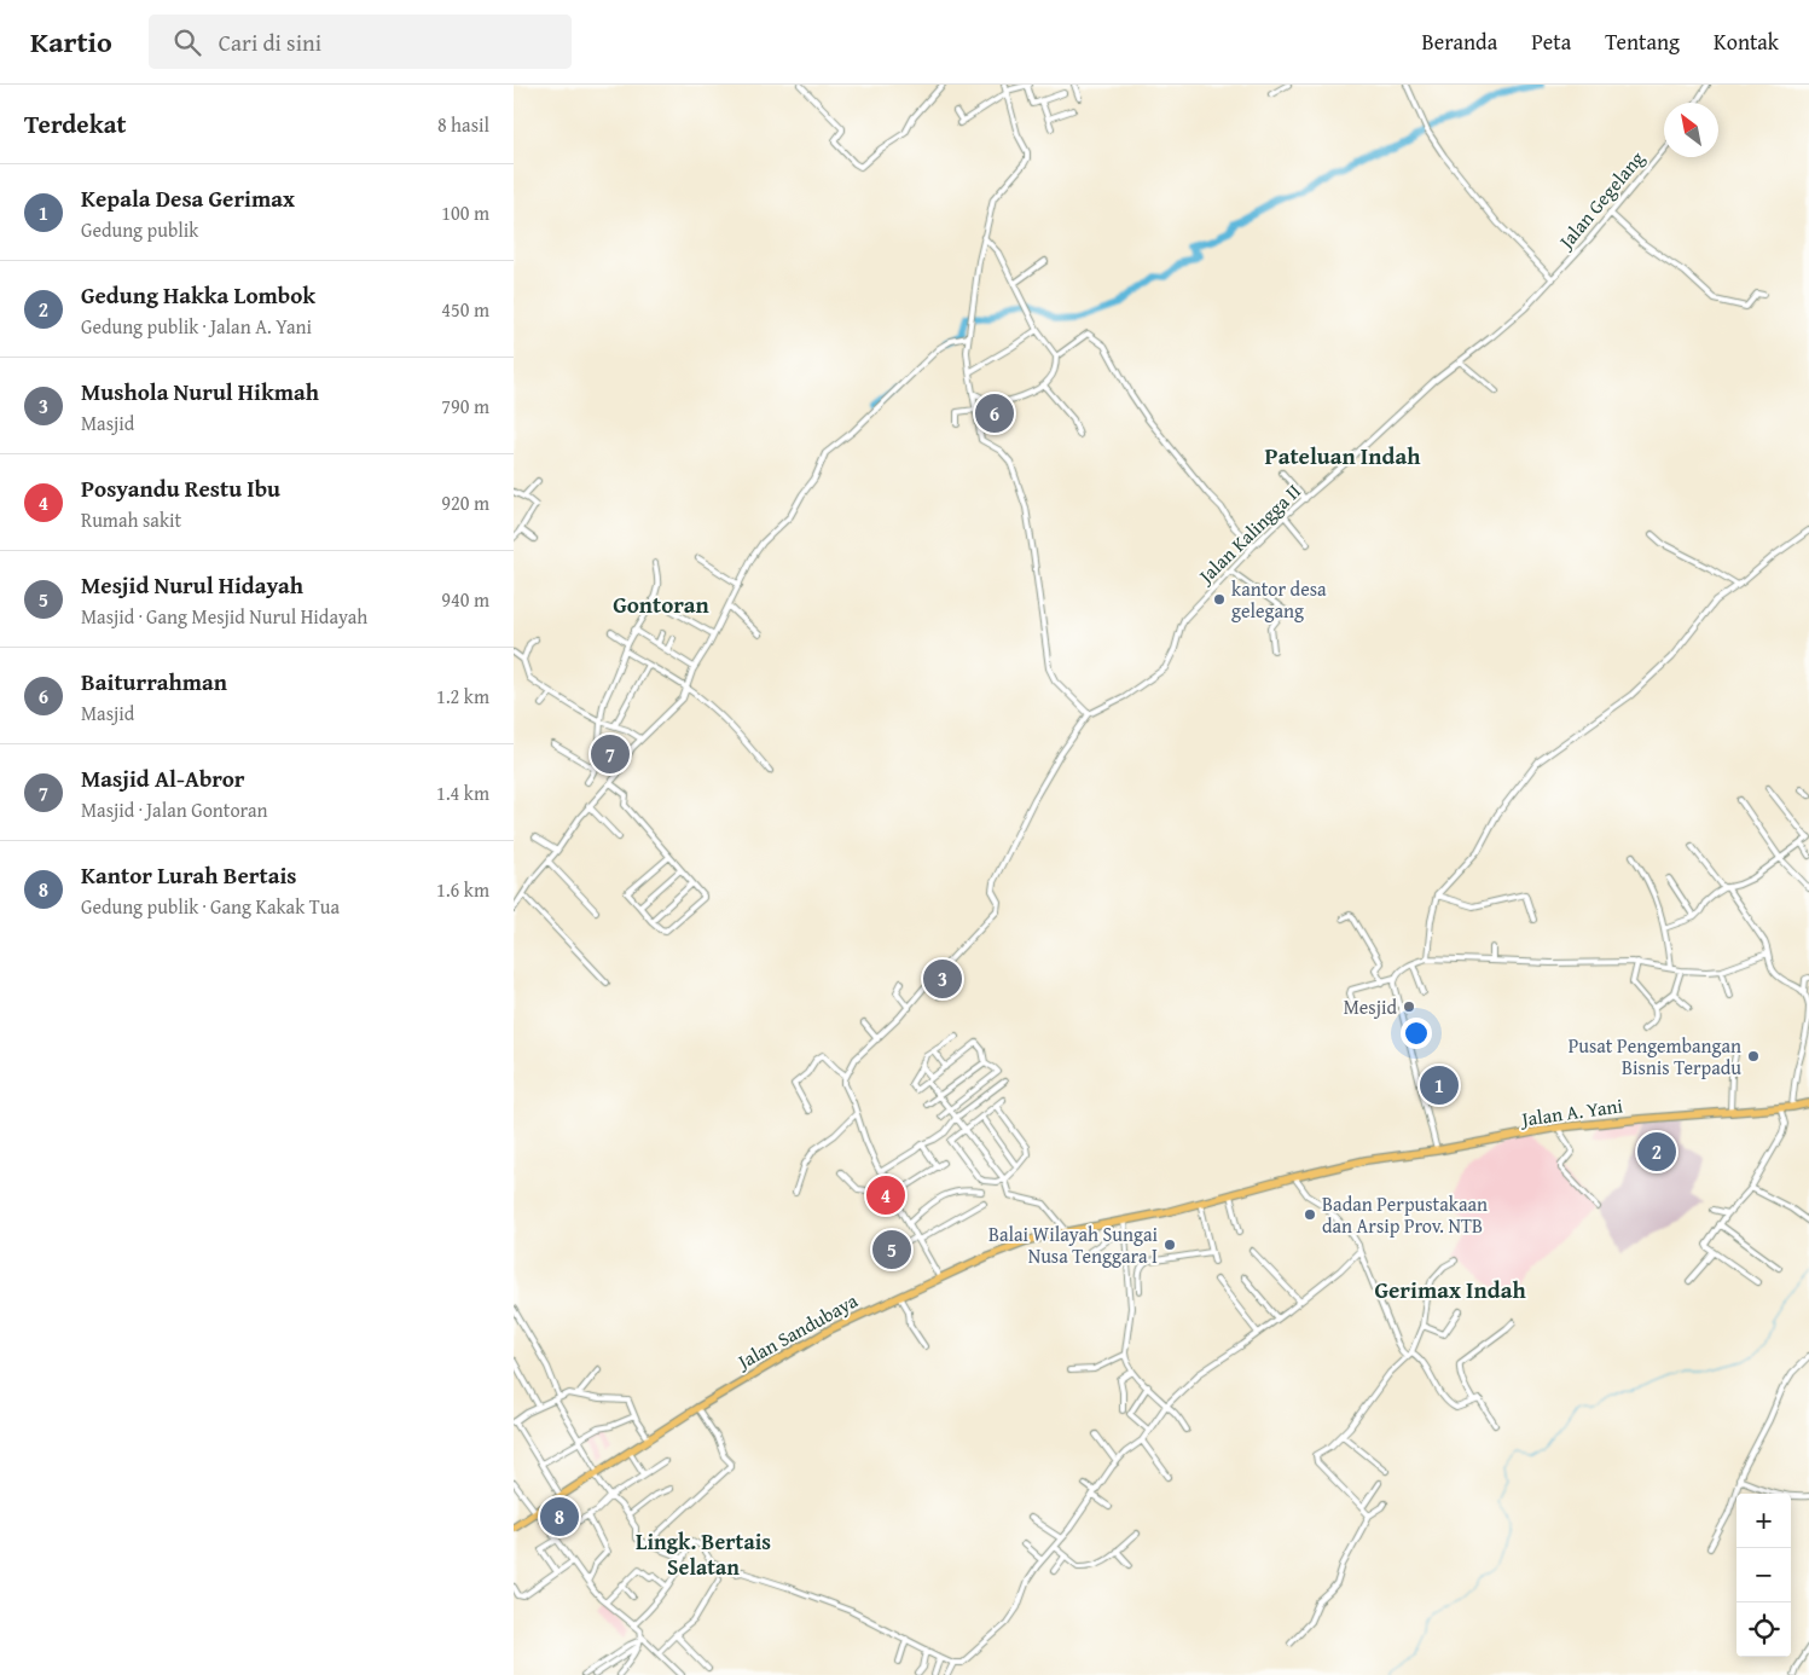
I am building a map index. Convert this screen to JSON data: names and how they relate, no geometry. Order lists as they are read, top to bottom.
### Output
{
  "streets": {
    "highway": ["Jalan A. Yani", "Jalan Sandubaya"],
    "street": ["Jalan Gegelang", "Jalan Kalingga II"]
  },
  "crossings": [
    ["Jalan Gegelang", "Jalan Kalingga II"],
    ["Jalan A. Yani", "Jalan Sandubaya"]
  ],
  "districts": [
    "Pateluan Indah",
    "Gontoran",
    "Gerimax Indah",
    "Lingk. Bertais Selatan"
  ],
  "places": [
    "kantor desa gelegang",
    "Mesjid",
    "Pusat Pengembangan Bisnis Terpadu",
    "Badan Perpustakaan dan Arsip Prov. NTB",
    "Balai Wilayah Sungai Nusa Tenggara I"
  ],
  "north": "top left",
  "page": {
    "header": "Kartio",
    "search": "Cari di sini",
    "nav": [
      "Beranda",
      "Peta",
      "Tentang",
      "Kontak"
    ],
    "heading": ["Terdekat", "8 hasil"],
    "list": [
      {
        "mark": "1",
        "name": "Kepala Desa Gerimax",
        "note": "Gedung publik",
        "value": "100 m"
      },
      {
        "mark": "2",
        "name": "Gedung Hakka Lombok",
        "note": "Gedung publik · Jalan A. Yani",
        "value": "450 m"
      },
      {
        "mark": "3",
        "name": "Mushola Nurul Hikmah",
        "note": "Masjid",
        "value": "790 m"
      },
      {
        "mark": "4",
        "name": "Posyandu Restu Ibu",
        "note": "Rumah sakit",
        "value": "920 m"
      },
      {
        "mark": "5",
        "name": "Mesjid Nurul Hidayah",
        "note": "Masjid · Gang Mesjid Nurul Hidayah",
        "value": "940 m"
      },
      {
        "mark": "6",
        "name": "Baiturrahman",
        "note": "Masjid",
        "value": "1.2 km"
      },
      {
        "mark": "7",
        "name": "Masjid Al-Abror",
        "note": "Masjid · Jalan Gontoran",
        "value": "1.4 km"
      },
      {
        "mark": "8",
        "name": "Kantor Lurah Bertais",
        "note": "Gedung publik · Gang Kakak Tua",
        "value": "1.6 km"
      }
    ],
    "pins": [
      "6",
      "7",
      "3",
      "1",
      "2",
      "4",
      "5",
      "8"
    ],
    "map_buttons": ["+", "−"]
  }
}
